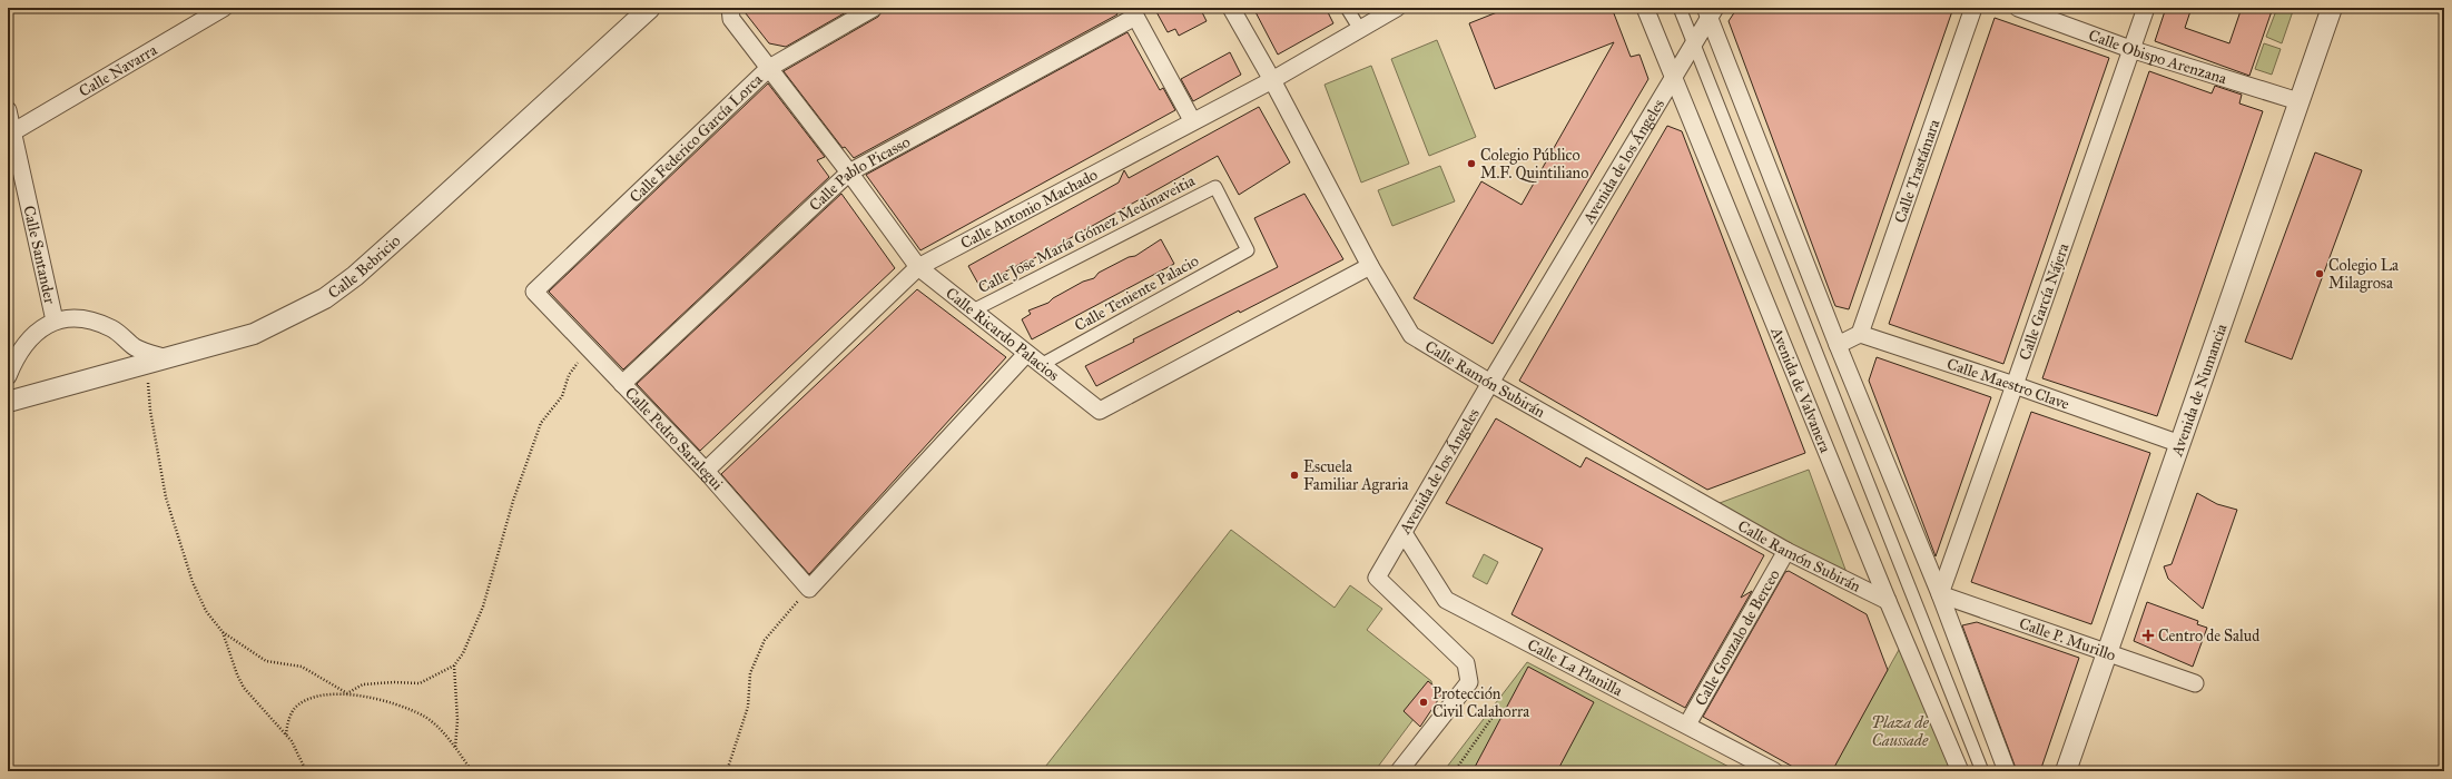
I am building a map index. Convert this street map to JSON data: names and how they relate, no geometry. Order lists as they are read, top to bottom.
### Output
{
  "streets": {
    "street": [
      "Calle Obispo Arenzana",
      "Calle Navarra",
      "Calle Federico García Lorca",
      "Avenida de los Ángeles",
      "Calle Trastámara",
      "Calle Pablo Picasso",
      "Calle Antonio Machado",
      "Calle Jose María Gómez Medinaveitia",
      "Calle Santander",
      "Calle Bebricio",
      "Calle Teniente Palacio",
      "Calle García Nájera",
      "Calle Ricardo Palacios",
      "Calle Ramón Subirán",
      "Calle Maestro Clave",
      "Avenida de Numancia",
      "Avenida de Valvanera",
      "Calle Pedro Saralegui",
      "Calle Gonzalo de Berceo",
      "Calle P. Murillo",
      "Calle La Planilla"
    ]
  },
  "crossings": [
    ["Calle Obispo Arenzana", "Calle García Nájera"],
    ["Calle Obispo Arenzana", "Avenida de Numancia"],
    ["Calle Navarra", "Calle Santander"],
    ["Calle Federico García Lorca", "Calle Ricardo Palacios"],
    ["Calle Federico García Lorca", "Calle Pedro Saralegui"],
    ["Avenida de los Ángeles", "Calle Ramón Subirán"],
    ["Avenida de los Ángeles", "Avenida de Valvanera"],
    ["Avenida de los Ángeles", "Calle La Planilla"],
    ["Calle Trastámara", "Calle Maestro Clave"],
    ["Calle Pablo Picasso", "Calle Ricardo Palacios"],
    ["Calle Pablo Picasso", "Calle Pedro Saralegui"],
    ["Calle Antonio Machado", "Calle Ricardo Palacios"],
    ["Calle Antonio Machado", "Calle Ramón Subirán"],
    ["Calle Antonio Machado", "Calle Pedro Saralegui"],
    ["Calle Jose María Gómez Medinaveitia", "Calle Teniente Palacio"],
    ["Calle Jose María Gómez Medinaveitia", "Calle Ricardo Palacios"],
    ["Calle Teniente Palacio", "Calle Ricardo Palacios"],
    ["Calle García Nájera", "Calle Maestro Clave"],
    ["Calle García Nájera", "Calle P. Murillo"],
    ["Calle Ricardo Palacios", "Calle Ramón Subirán"],
    ["Calle Ramón Subirán", "Avenida de Valvanera"],
    ["Calle Ramón Subirán", "Calle Gonzalo de Berceo"],
    ["Calle Maestro Clave", "Avenida de Numancia"],
    ["Avenida de Numancia", "Calle P. Murillo"],
    ["Calle Gonzalo de Berceo", "Calle La Planilla"]
  ],
  "parks": ["Plaza de Caussade"],
  "places": {
    "other": [
      "Colegio Público M.F. Quintiliano",
      "Colegio La Milagrosa",
      "Escuela Familiar Agraria",
      "Protección Civil Calahorra"
    ],
    "health": ["Centro de Salud"]
  }
}
